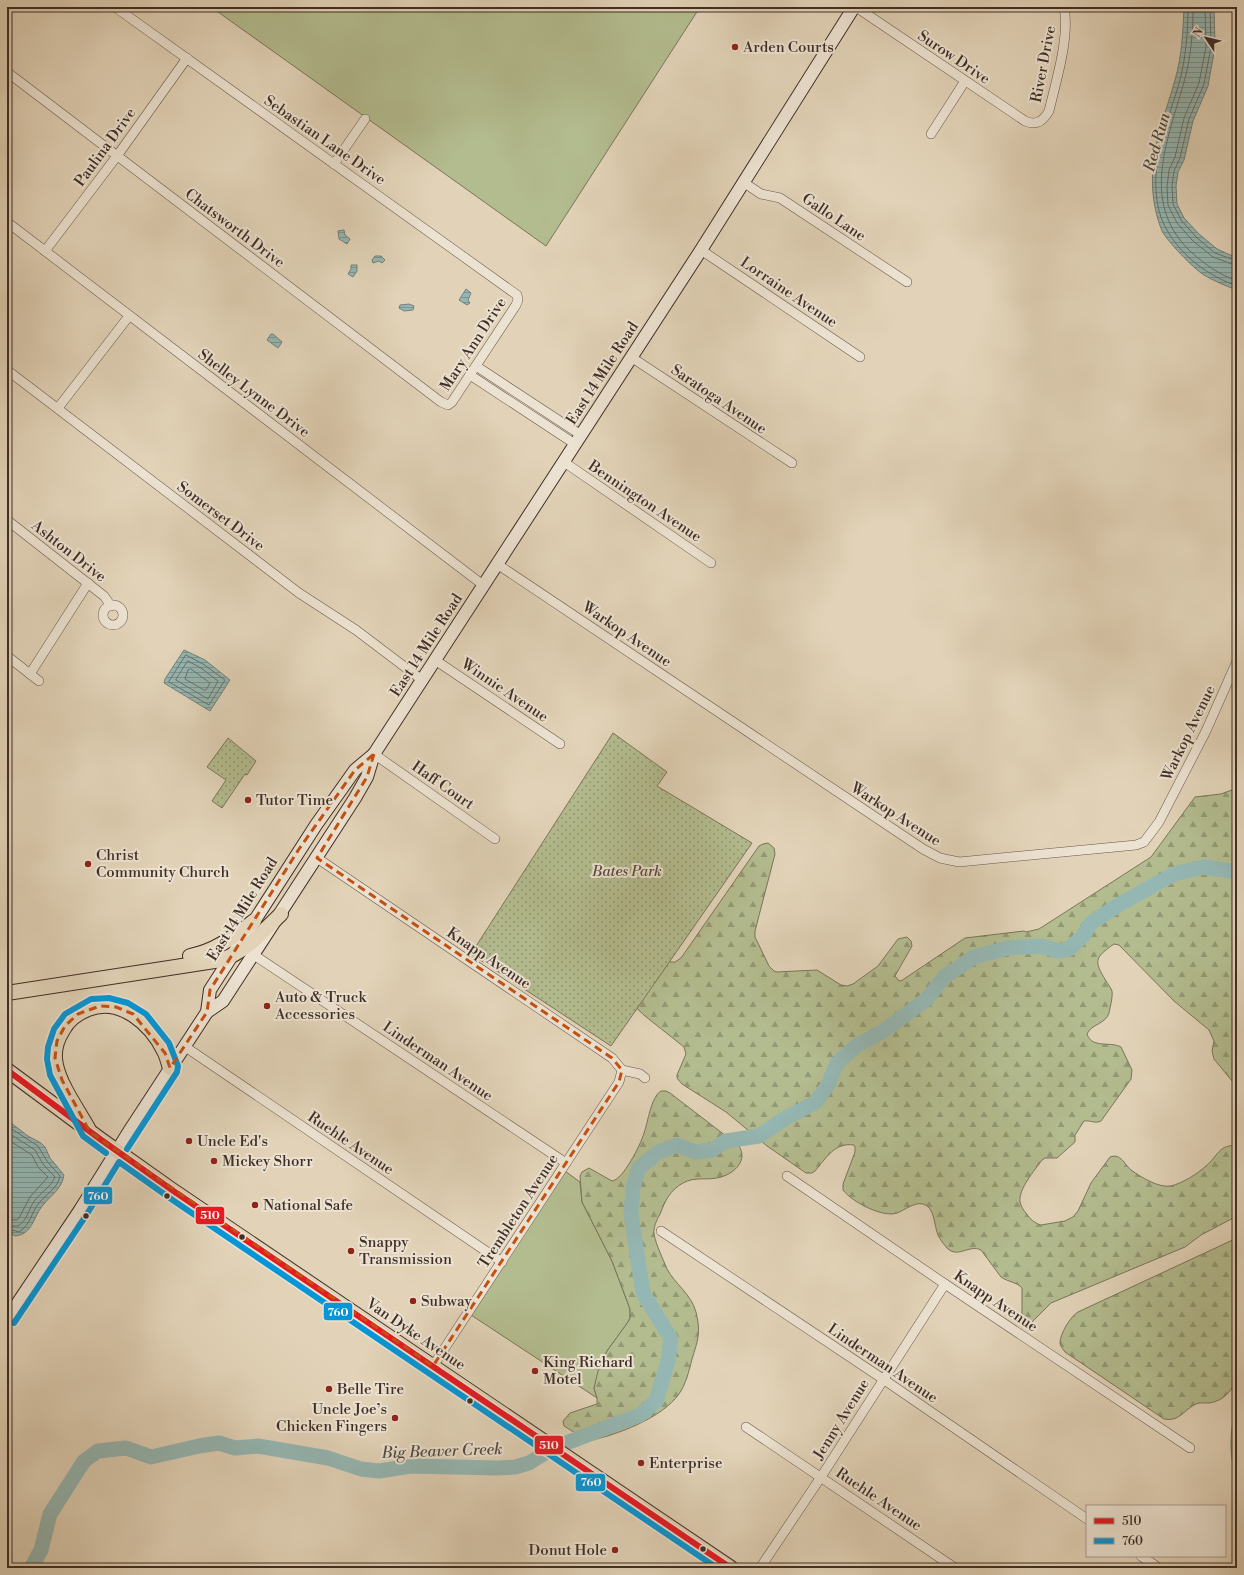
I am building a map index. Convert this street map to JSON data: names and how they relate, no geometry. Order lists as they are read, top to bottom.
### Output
{
  "streets": {
    "main road": ["East 14 Mile Road", "Van Dyke Avenue"],
    "street": [
      "Surow Drive",
      "River Drive",
      "Sebastian Lane Drive",
      "Paulina Drive",
      "Gallo Lane",
      "Chatsworth Drive",
      "Lorraine Avenue",
      "Mary Ann Drive",
      "Shelley Lynne Drive",
      "Saratoga Avenue",
      "Bennington Avenue",
      "Somerset Drive",
      "Ashton Drive",
      "Warkop Avenue",
      "Winnie Avenue",
      "Haff Court",
      "Knapp Avenue",
      "Linderman Avenue",
      "Ruehle Avenue",
      "Trembleton Avenue",
      "Jenny Avenue"
    ]
  },
  "crossings": [
    ["Surow Drive", "River Drive"],
    ["Surow Drive", "East 14 Mile Road"],
    ["Sebastian Lane Drive", "Paulina Drive"],
    ["Sebastian Lane Drive", "Mary Ann Drive"],
    ["Paulina Drive", "Chatsworth Drive"],
    ["Paulina Drive", "Shelley Lynne Drive"],
    ["Gallo Lane", "East 14 Mile Road"],
    ["Chatsworth Drive", "Mary Ann Drive"],
    ["Lorraine Avenue", "East 14 Mile Road"],
    ["East 14 Mile Road", "Shelley Lynne Drive"],
    ["East 14 Mile Road", "Saratoga Avenue"],
    ["East 14 Mile Road", "Bennington Avenue"],
    ["East 14 Mile Road", "Somerset Drive"],
    ["East 14 Mile Road", "Warkop Avenue"],
    ["East 14 Mile Road", "Winnie Avenue"],
    ["East 14 Mile Road", "Haff Court"],
    ["East 14 Mile Road", "Knapp Avenue"],
    ["East 14 Mile Road", "Linderman Avenue"],
    ["East 14 Mile Road", "Ruehle Avenue"],
    ["East 14 Mile Road", "Van Dyke Avenue"],
    ["Knapp Avenue", "Trembleton Avenue"],
    ["Knapp Avenue", "Jenny Avenue"],
    ["Linderman Avenue", "Trembleton Avenue"],
    ["Linderman Avenue", "Jenny Avenue"],
    ["Ruehle Avenue", "Trembleton Avenue"],
    ["Ruehle Avenue", "Jenny Avenue"],
    ["Trembleton Avenue", "Van Dyke Avenue"]
  ],
  "water": ["Red Run", "Big Beaver Creek"],
  "parks": ["Bates Park"],
  "places": [
    "Arden Courts",
    "Tutor Time",
    "Christ Community Church",
    "Auto & Truck Accessories",
    "Uncle Ed's",
    "Mickey Shorr",
    "National Safe",
    "Snappy Transmission",
    "Subway",
    "King Richard Motel",
    "Belle Tire",
    "Uncle Joe’s Chicken Fingers",
    "Enterprise",
    "Donut Hole"
  ],
  "lines": ["transit line 760", "transit line 510"],
  "legend": ["510", "760"],
  "north": "top left"
}
